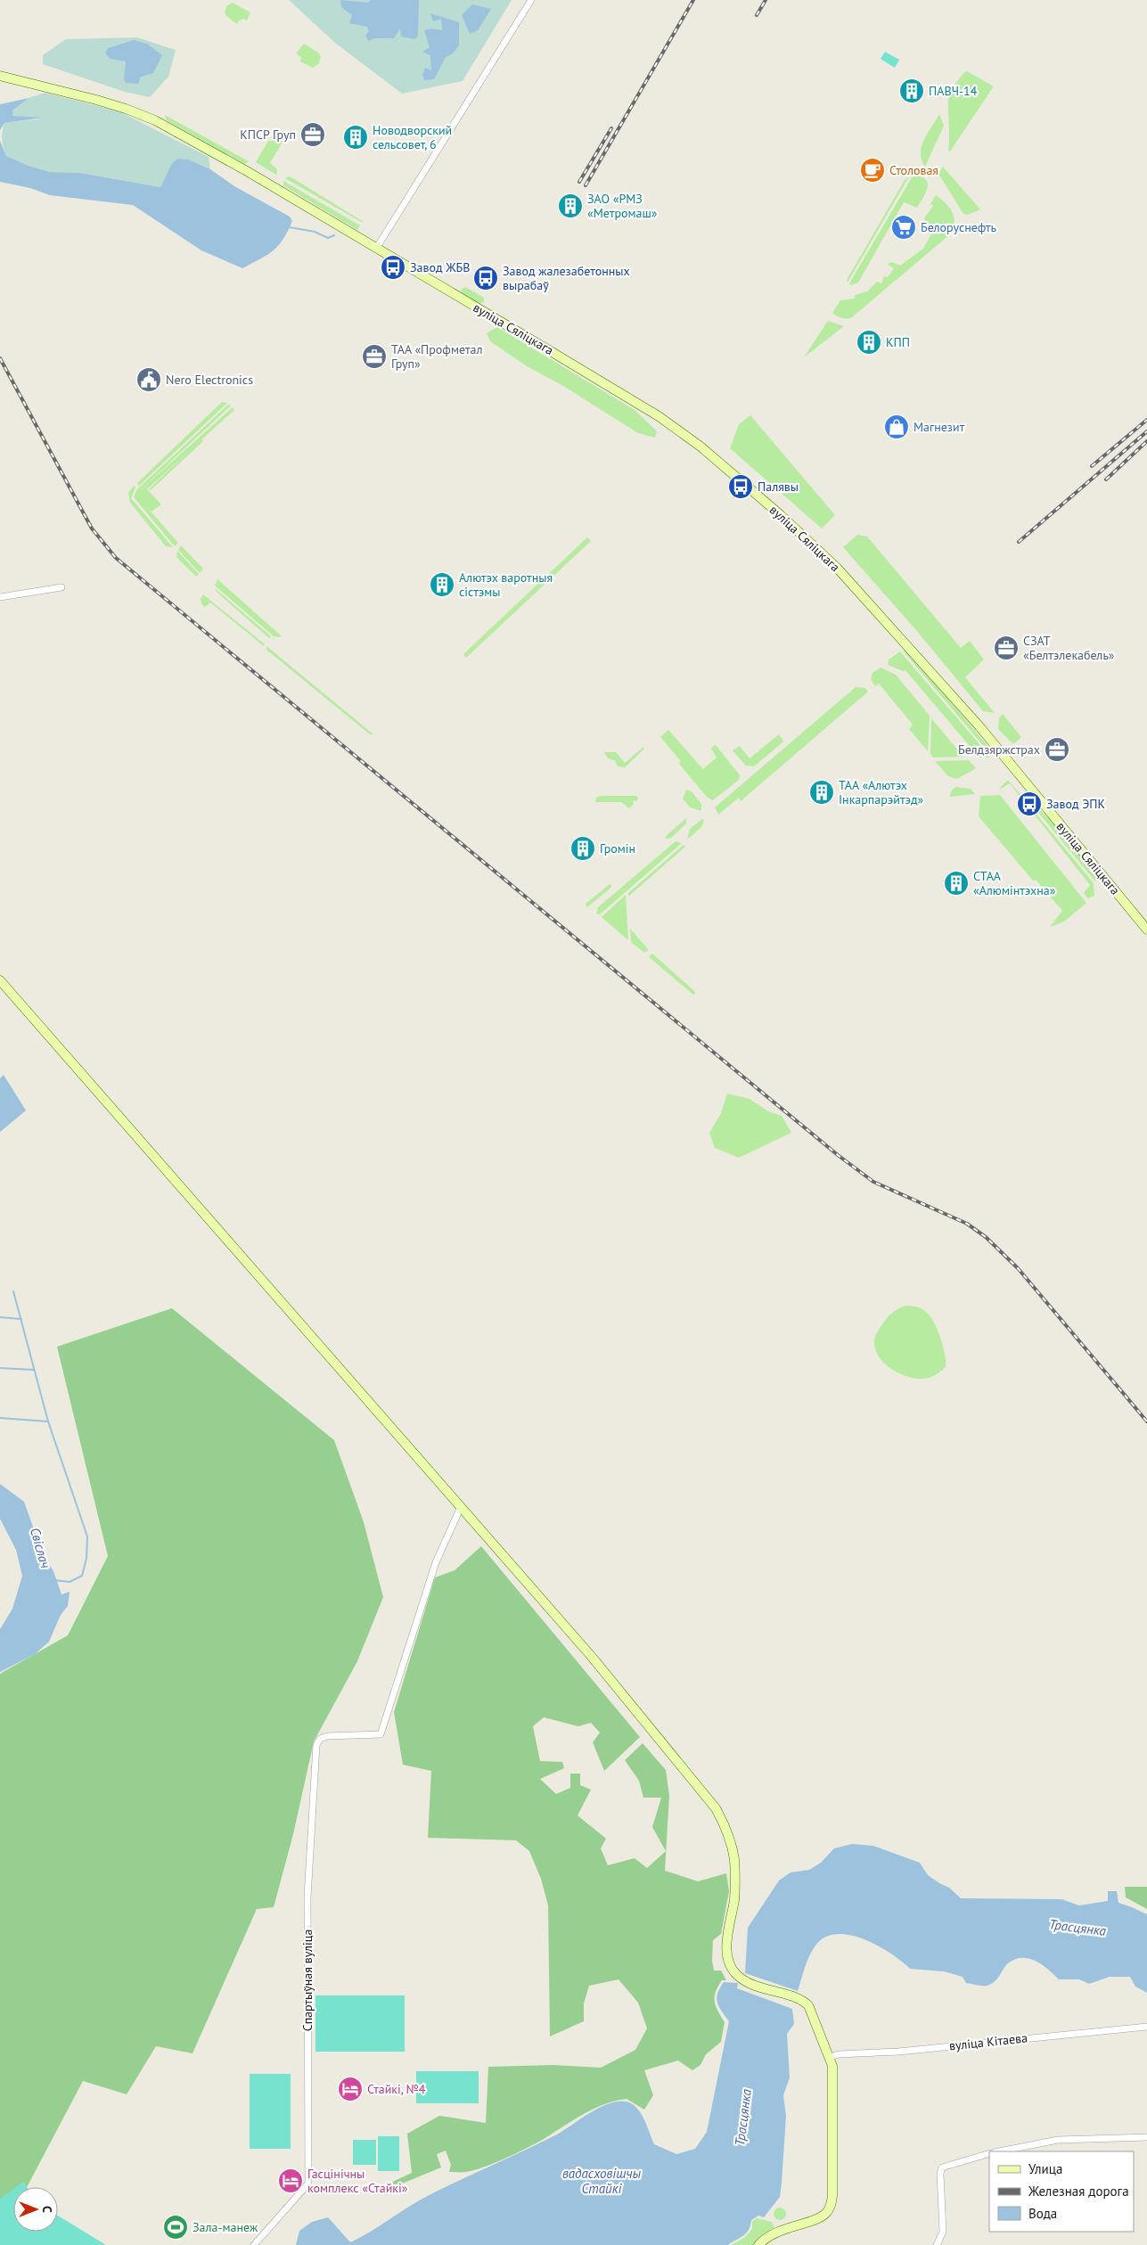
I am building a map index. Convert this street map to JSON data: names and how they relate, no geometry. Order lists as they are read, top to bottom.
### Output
{
  "streets": {
    "main road": ["вуліца Сяліцкага"],
    "street": ["Спартыўная вуліца", "вуліца Кітаева"]
  },
  "water": ["Свіслач", "Трасцянка", "вадасховішчы Стайкі"],
  "places": {
    "building": [
      "ПАВЧ-14",
      "Новодворский сельсовет, 6",
      "ЗАО «РМЗ «Метромаш»",
      "КПП",
      "Алютэх варотныя сістэмы",
      "ТАА «Алютэх Інкарпарэйтэд»",
      "Громін",
      "СТАА «Алюмінтэхна»"
    ],
    "office": [
      "КПСР Груп",
      "ТАА «Профметал Груп»",
      "СЗАТ «Белтэлекабель»",
      "Белдзяржстрах"
    ],
    "cafe": ["Столовая"],
    "supermarket": ["Белоруснефть"],
    "bus stop": [
      "Завод ЖБВ",
      "Завод жалезабетонных вырабаў",
      "Палявы",
      "Завод ЭПК"
    ],
    "public building": ["Nero Electronics"],
    "shop": ["Магнезит"],
    "hotel": ["Стайкі, №4", "Гасцінічны комплекс «Стайкі»"],
    "sports": ["Зала-манеж"]
  },
  "legend": ["Улица", "Железная дорога", "Вода"],
  "north": "right"
}
